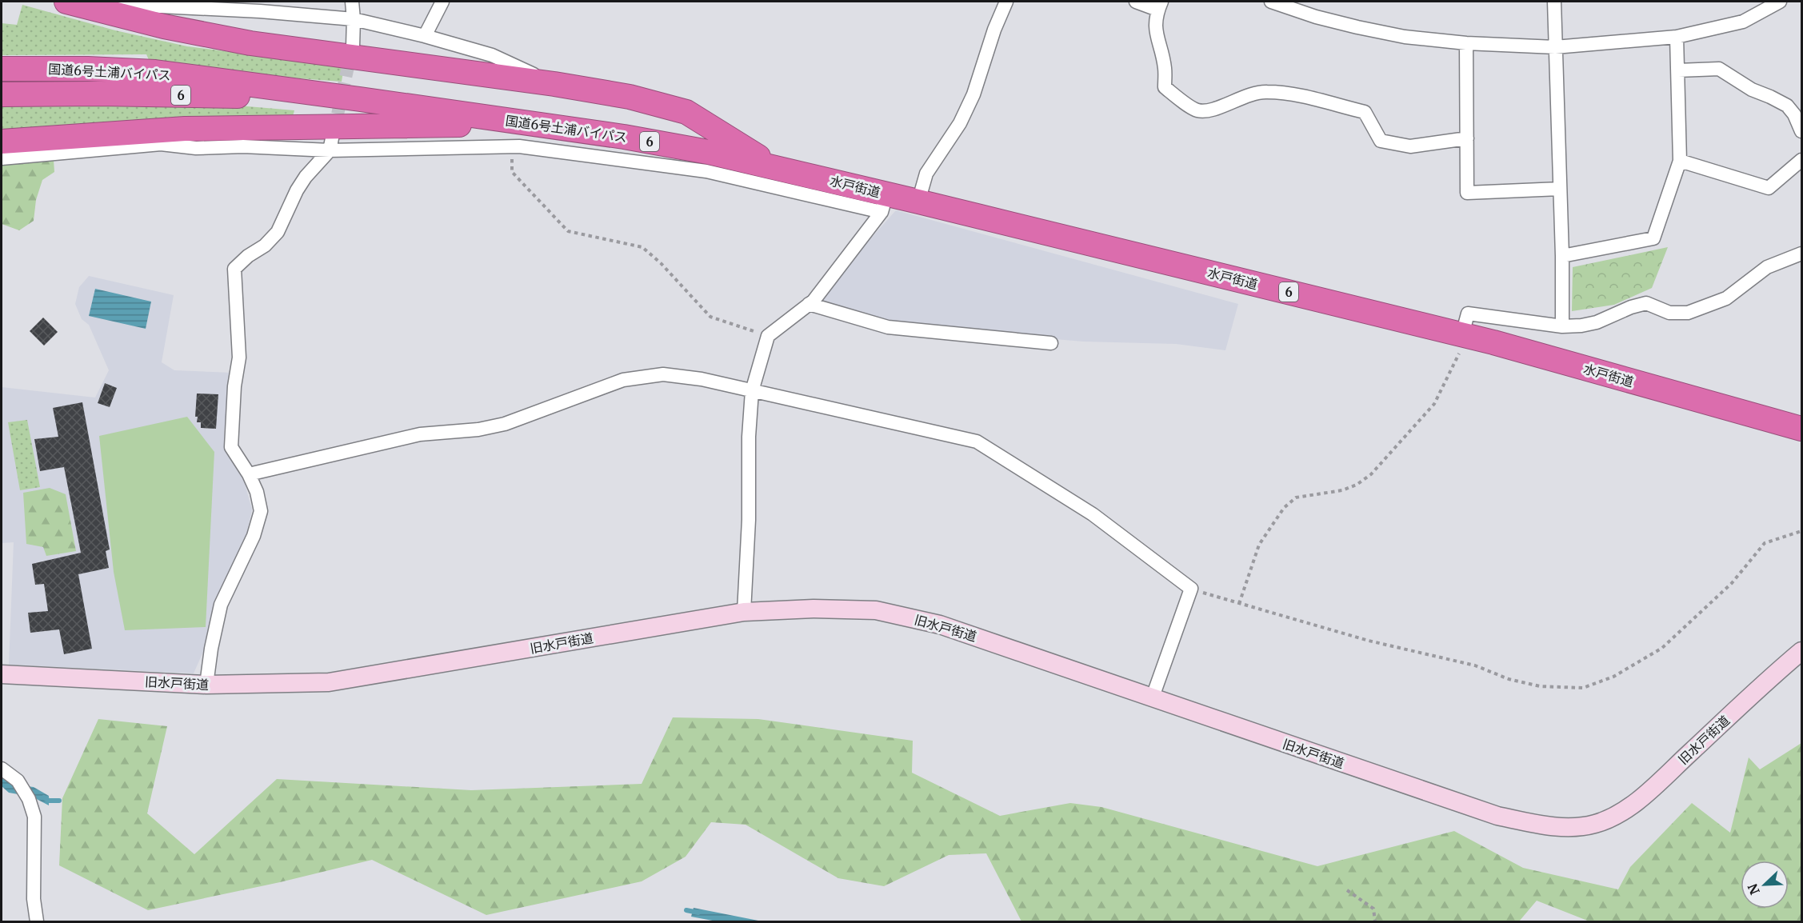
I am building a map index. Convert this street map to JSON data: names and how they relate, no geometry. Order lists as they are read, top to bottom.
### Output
{
  "streets": {
    "highway": ["国道6号土浦バイパス", "6", "水戸街道"],
    "street": ["旧水戸街道"]
  },
  "crossings": [
    ["国道6号土浦バイパス", "水戸街道"]
  ],
  "north": "bottom left"
}
